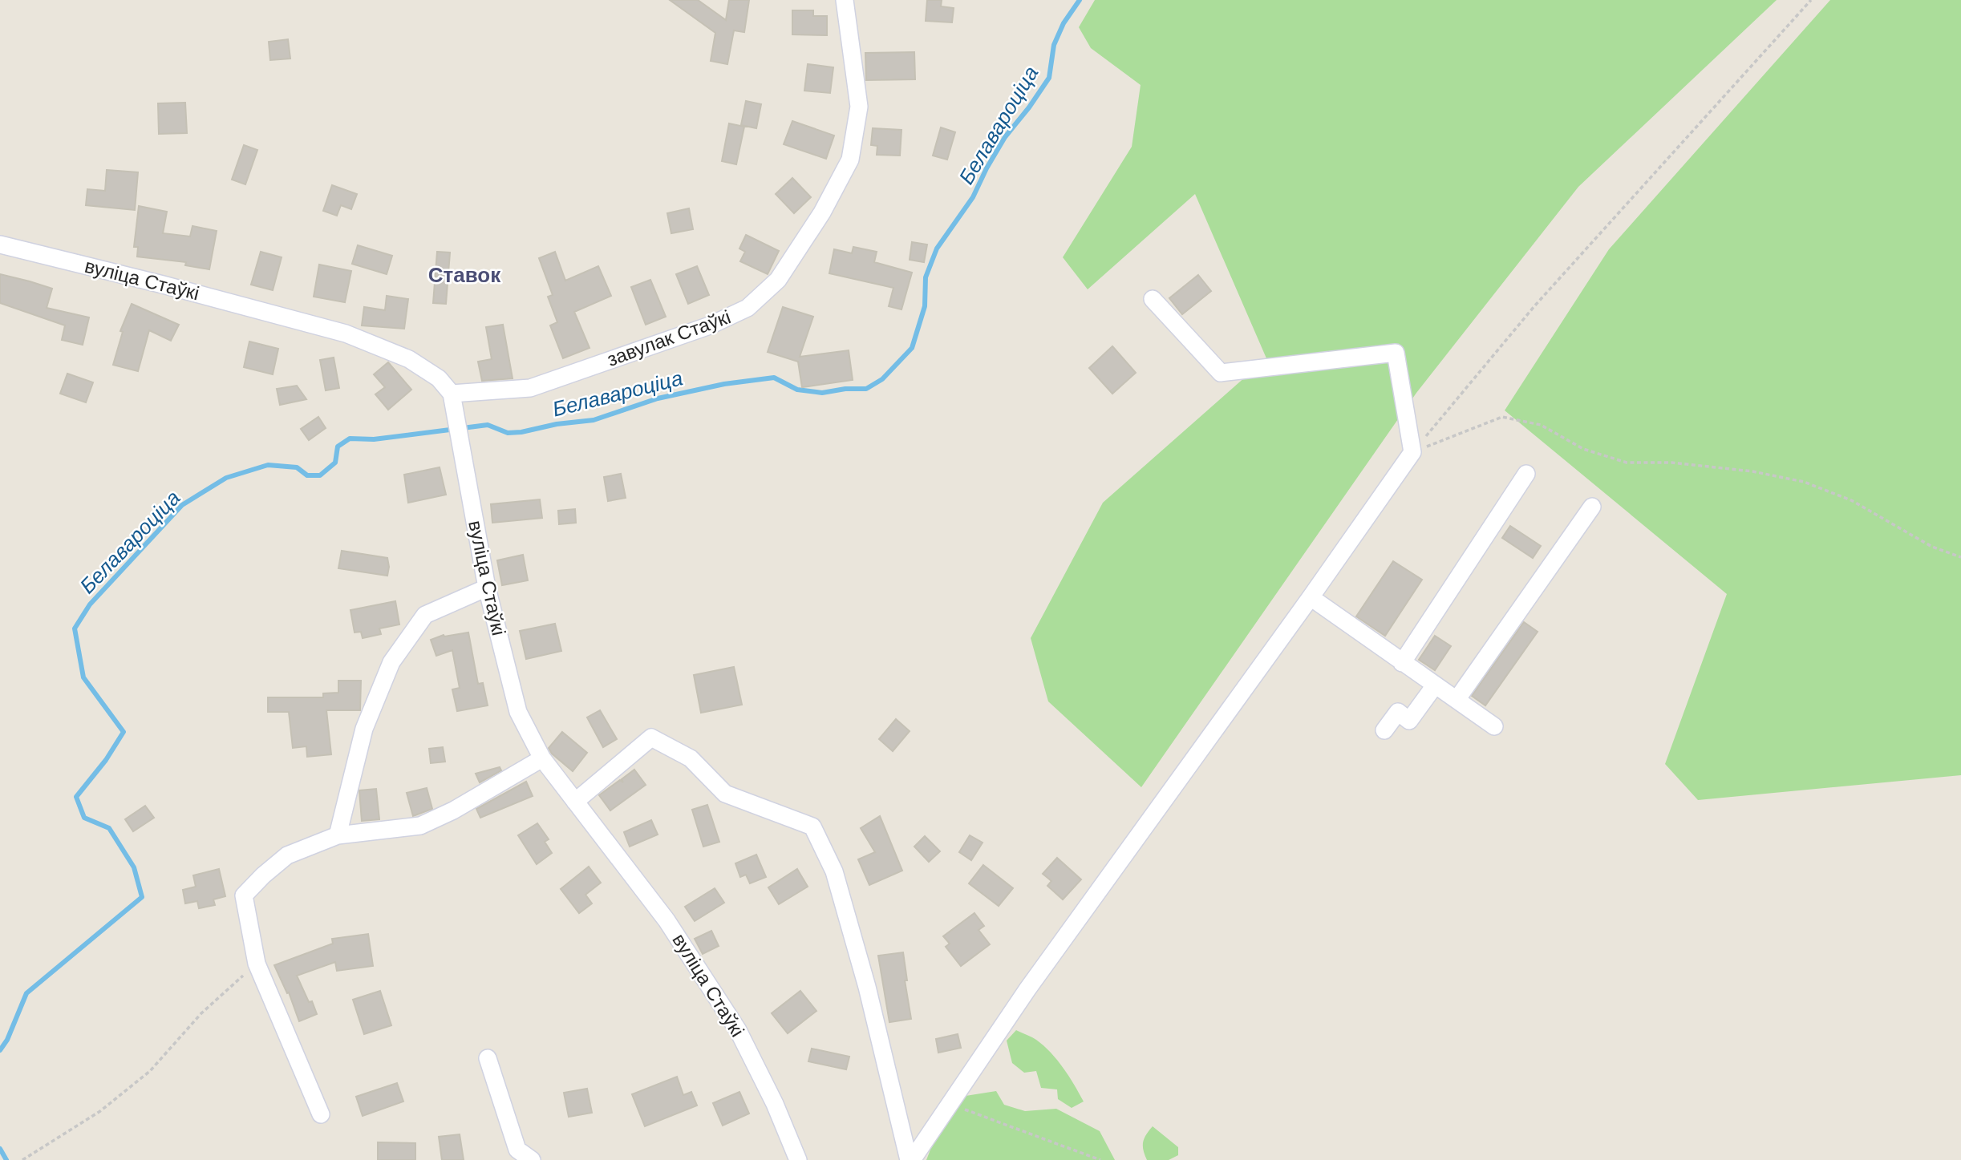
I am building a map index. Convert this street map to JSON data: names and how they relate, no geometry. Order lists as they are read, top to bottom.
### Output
{
  "streets": {
    "street": ["вуліца Стаўкі", "завулак Стаўкі"]
  },
  "crossings": [
    ["вуліца Стаўкі", "завулак Стаўкі"]
  ],
  "districts": ["Ставок"],
  "water": ["Белавароціца"]
}
